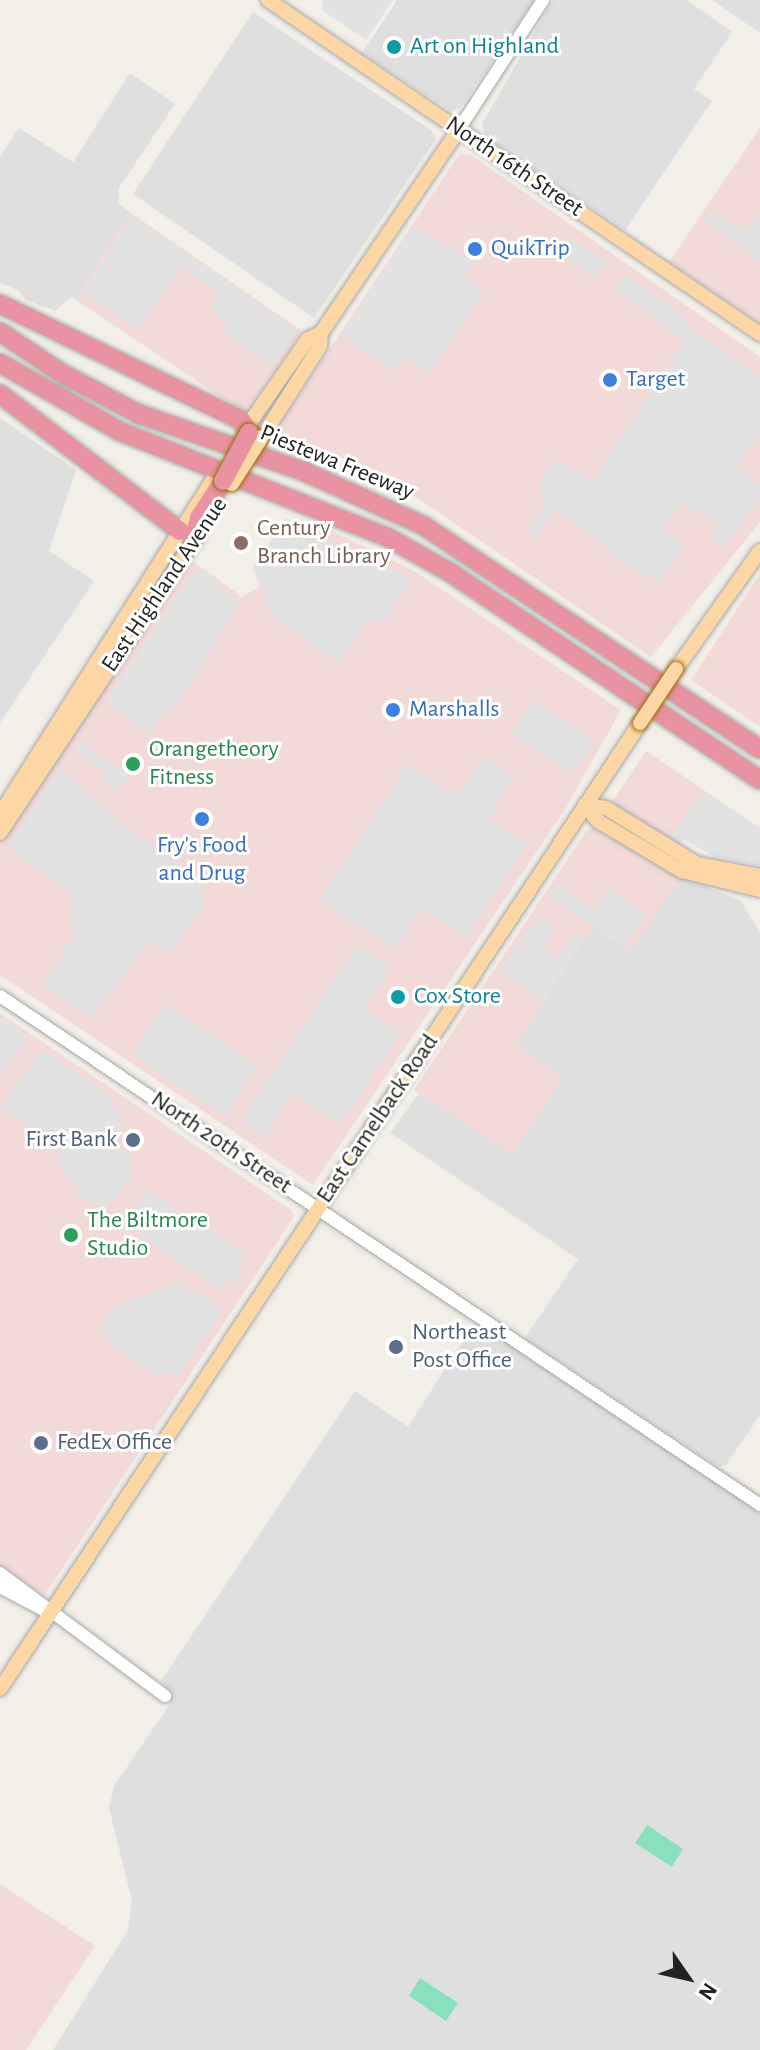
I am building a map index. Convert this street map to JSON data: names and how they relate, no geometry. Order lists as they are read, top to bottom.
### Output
{
  "streets": {
    "highway": ["Piestewa Freeway"],
    "main road": ["North 16th Street", "East Highland Avenue", "East Camelback Road"],
    "street": ["North 20th Street"]
  },
  "crossings": [
    ["East Camelback Road", "North 20th Street"]
  ],
  "places": [
    "Art on Highland",
    "QuikTrip",
    "Target",
    "Century Branch Library",
    "Marshalls",
    "Orangetheory Fitness",
    "Fry's Food and Drug",
    "Cox Store",
    "First Bank",
    "The Biltmore Studio",
    "Northeast Post Office",
    "FedEx Office"
  ],
  "north": "bottom right"
}
